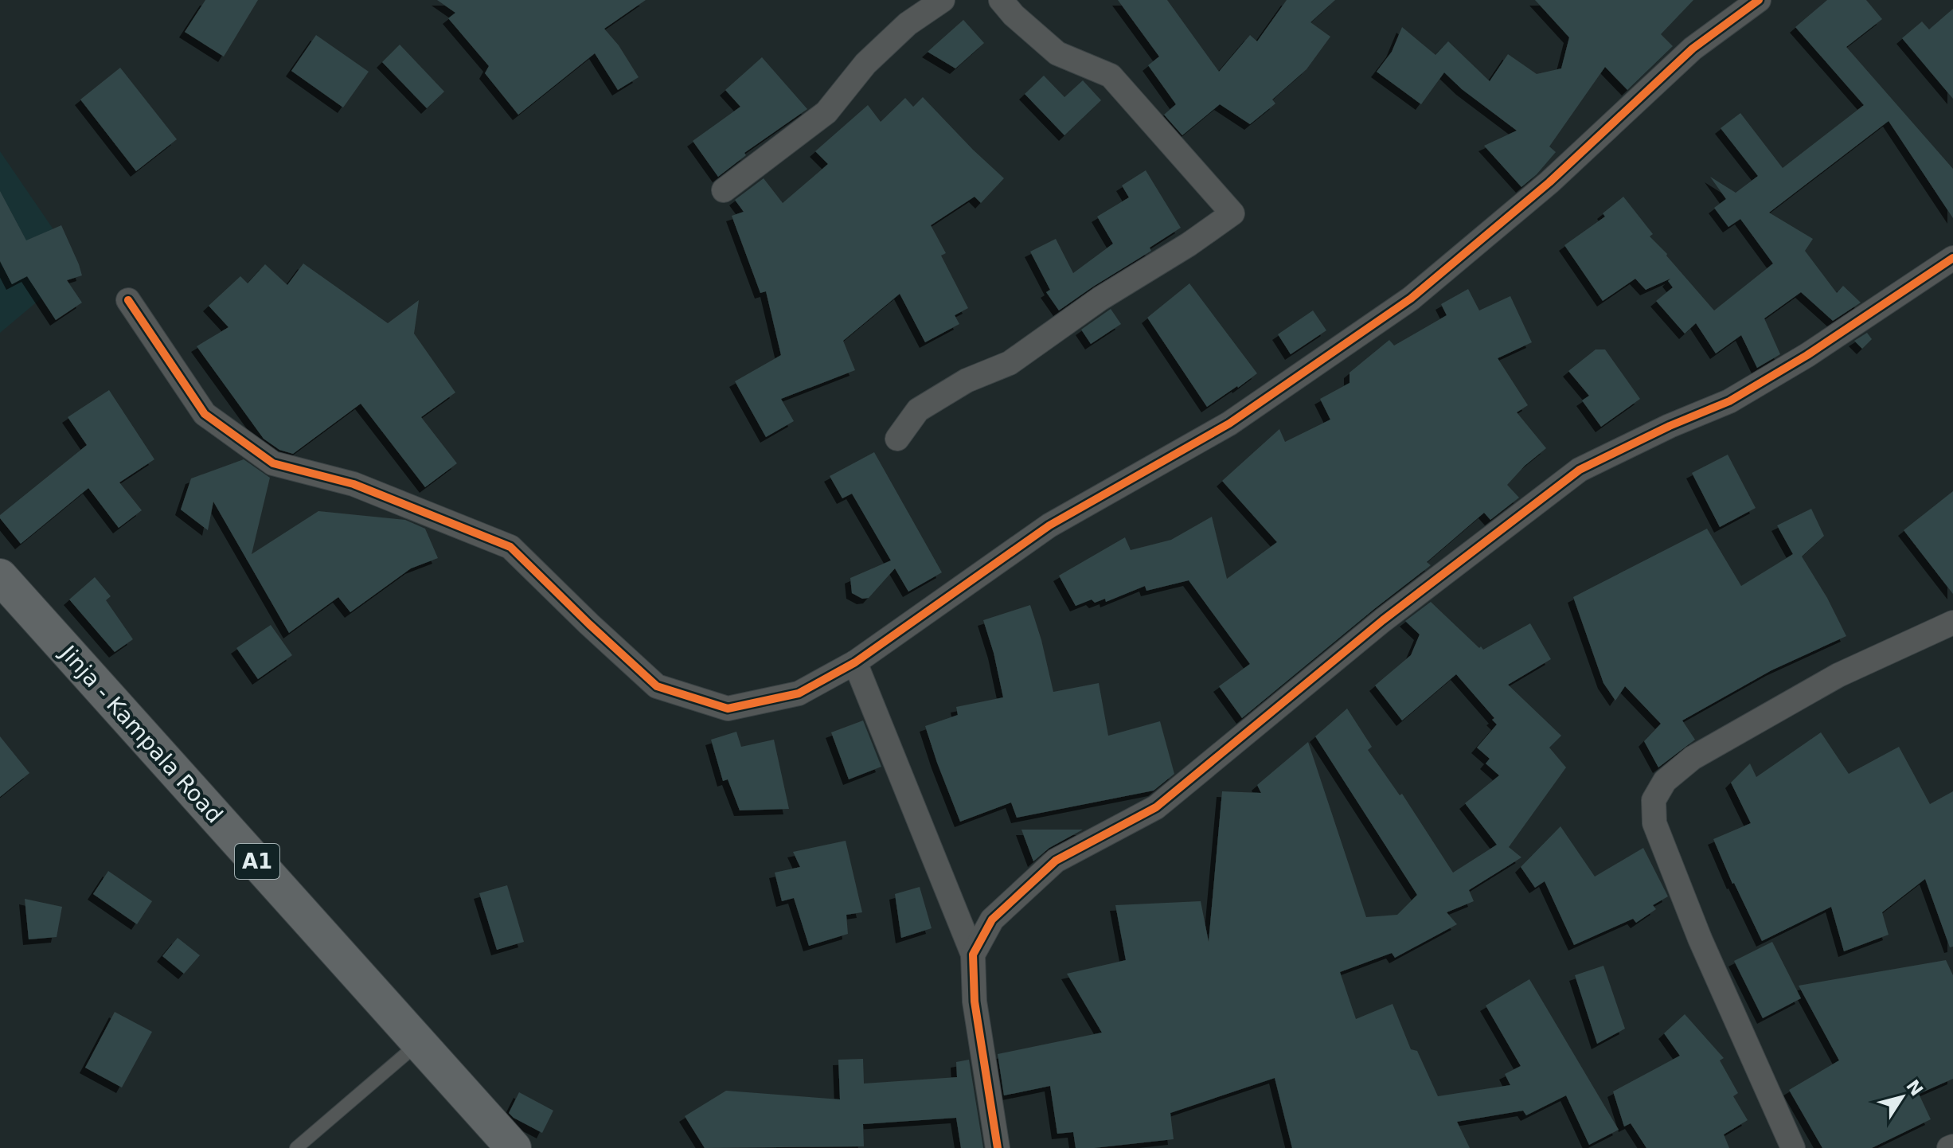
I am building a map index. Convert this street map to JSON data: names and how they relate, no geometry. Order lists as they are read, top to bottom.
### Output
{
  "streets": {
    "highway": ["Jinja - Kampala Road", "A1"]
  },
  "north": "top right"
}
